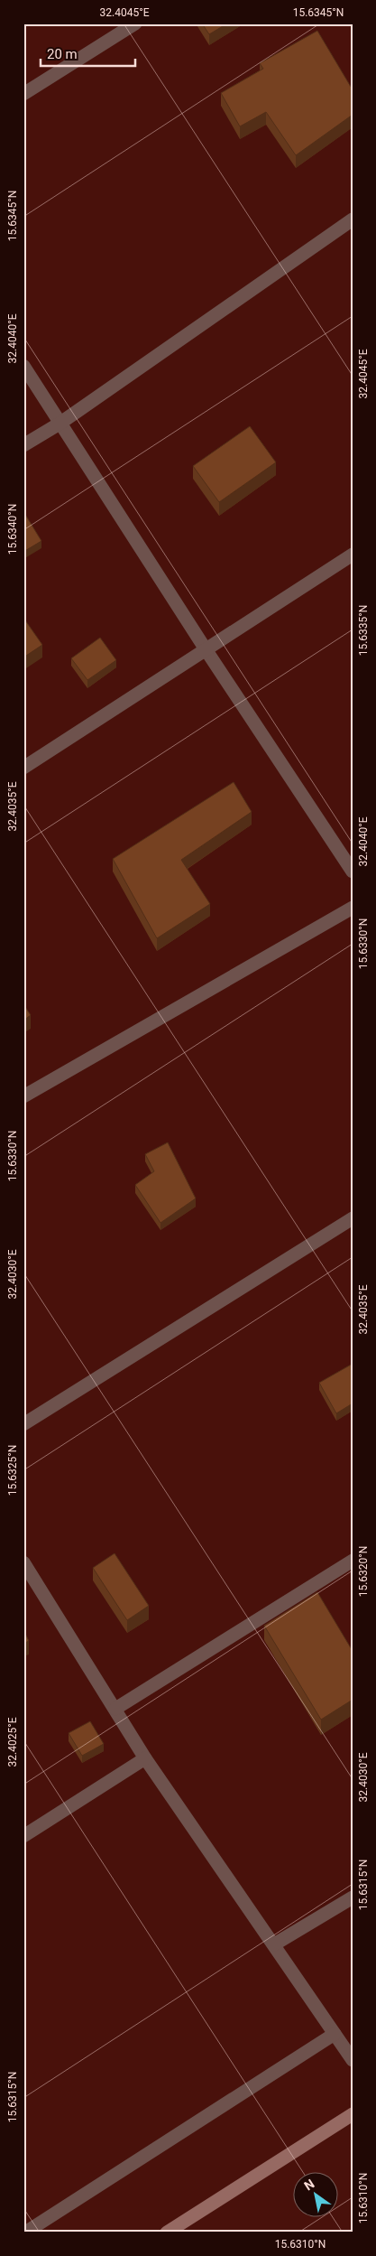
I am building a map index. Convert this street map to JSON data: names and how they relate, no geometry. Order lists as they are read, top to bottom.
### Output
{
  "scale_bar": "20 m",
  "north": "top left",
  "coordinates": [
    "32.4045°E",
    "15.6345°N",
    "32.4040°E",
    "15.6340°N",
    "15.6335°N",
    "32.4035°E",
    "15.6330°N",
    "32.4030°E",
    "15.6325°N",
    "15.6320°N",
    "32.4025°E",
    "15.6315°N",
    "15.6310°N"
  ]
}
